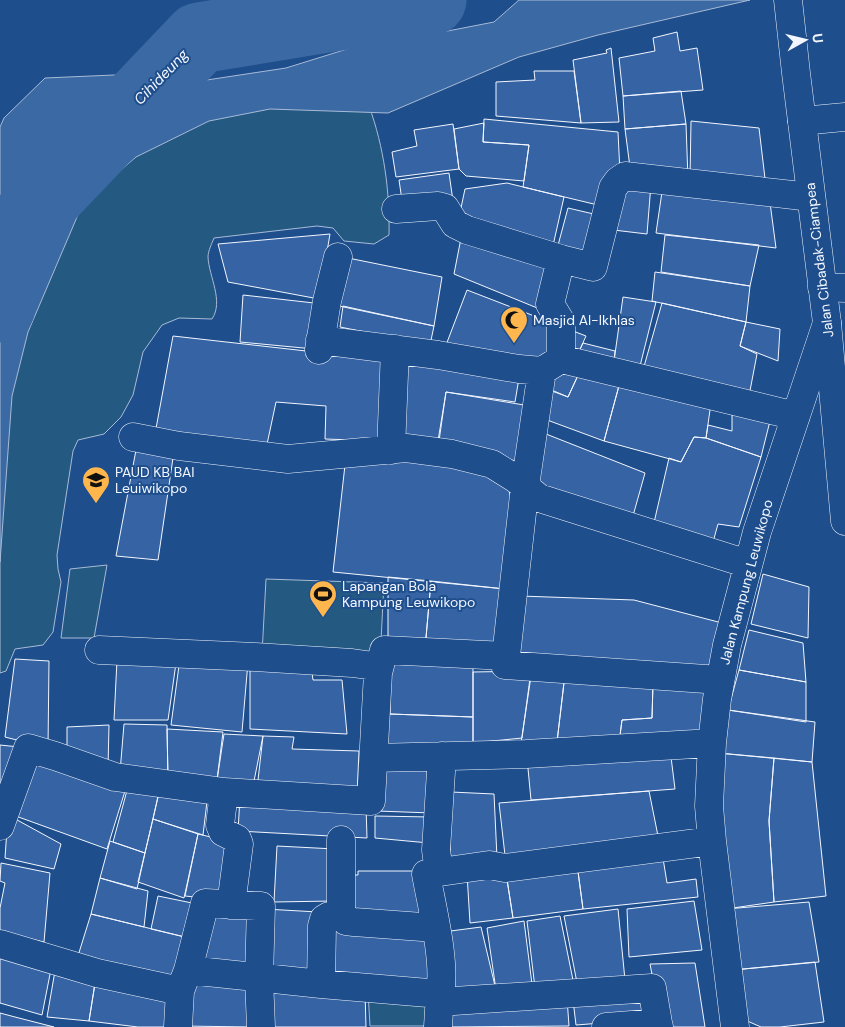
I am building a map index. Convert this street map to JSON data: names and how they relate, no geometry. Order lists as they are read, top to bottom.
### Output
{
  "streets": {
    "main road": ["Jalan Cibadak-Ciampea", "Jalan Kampung Leuwikopo"]
  },
  "crossings": [
    ["Jalan Cibadak-Ciampea", "Jalan Kampung Leuwikopo"]
  ],
  "water": ["Cihideung"],
  "places": {
    "mosque": ["Masjid Al-Ikhlas"],
    "school or university": ["PAUD KB BAI Leuiwikopo"],
    "sports": ["Lapangan Bola Kampung Leuwikopo"]
  },
  "north": "right"
}
